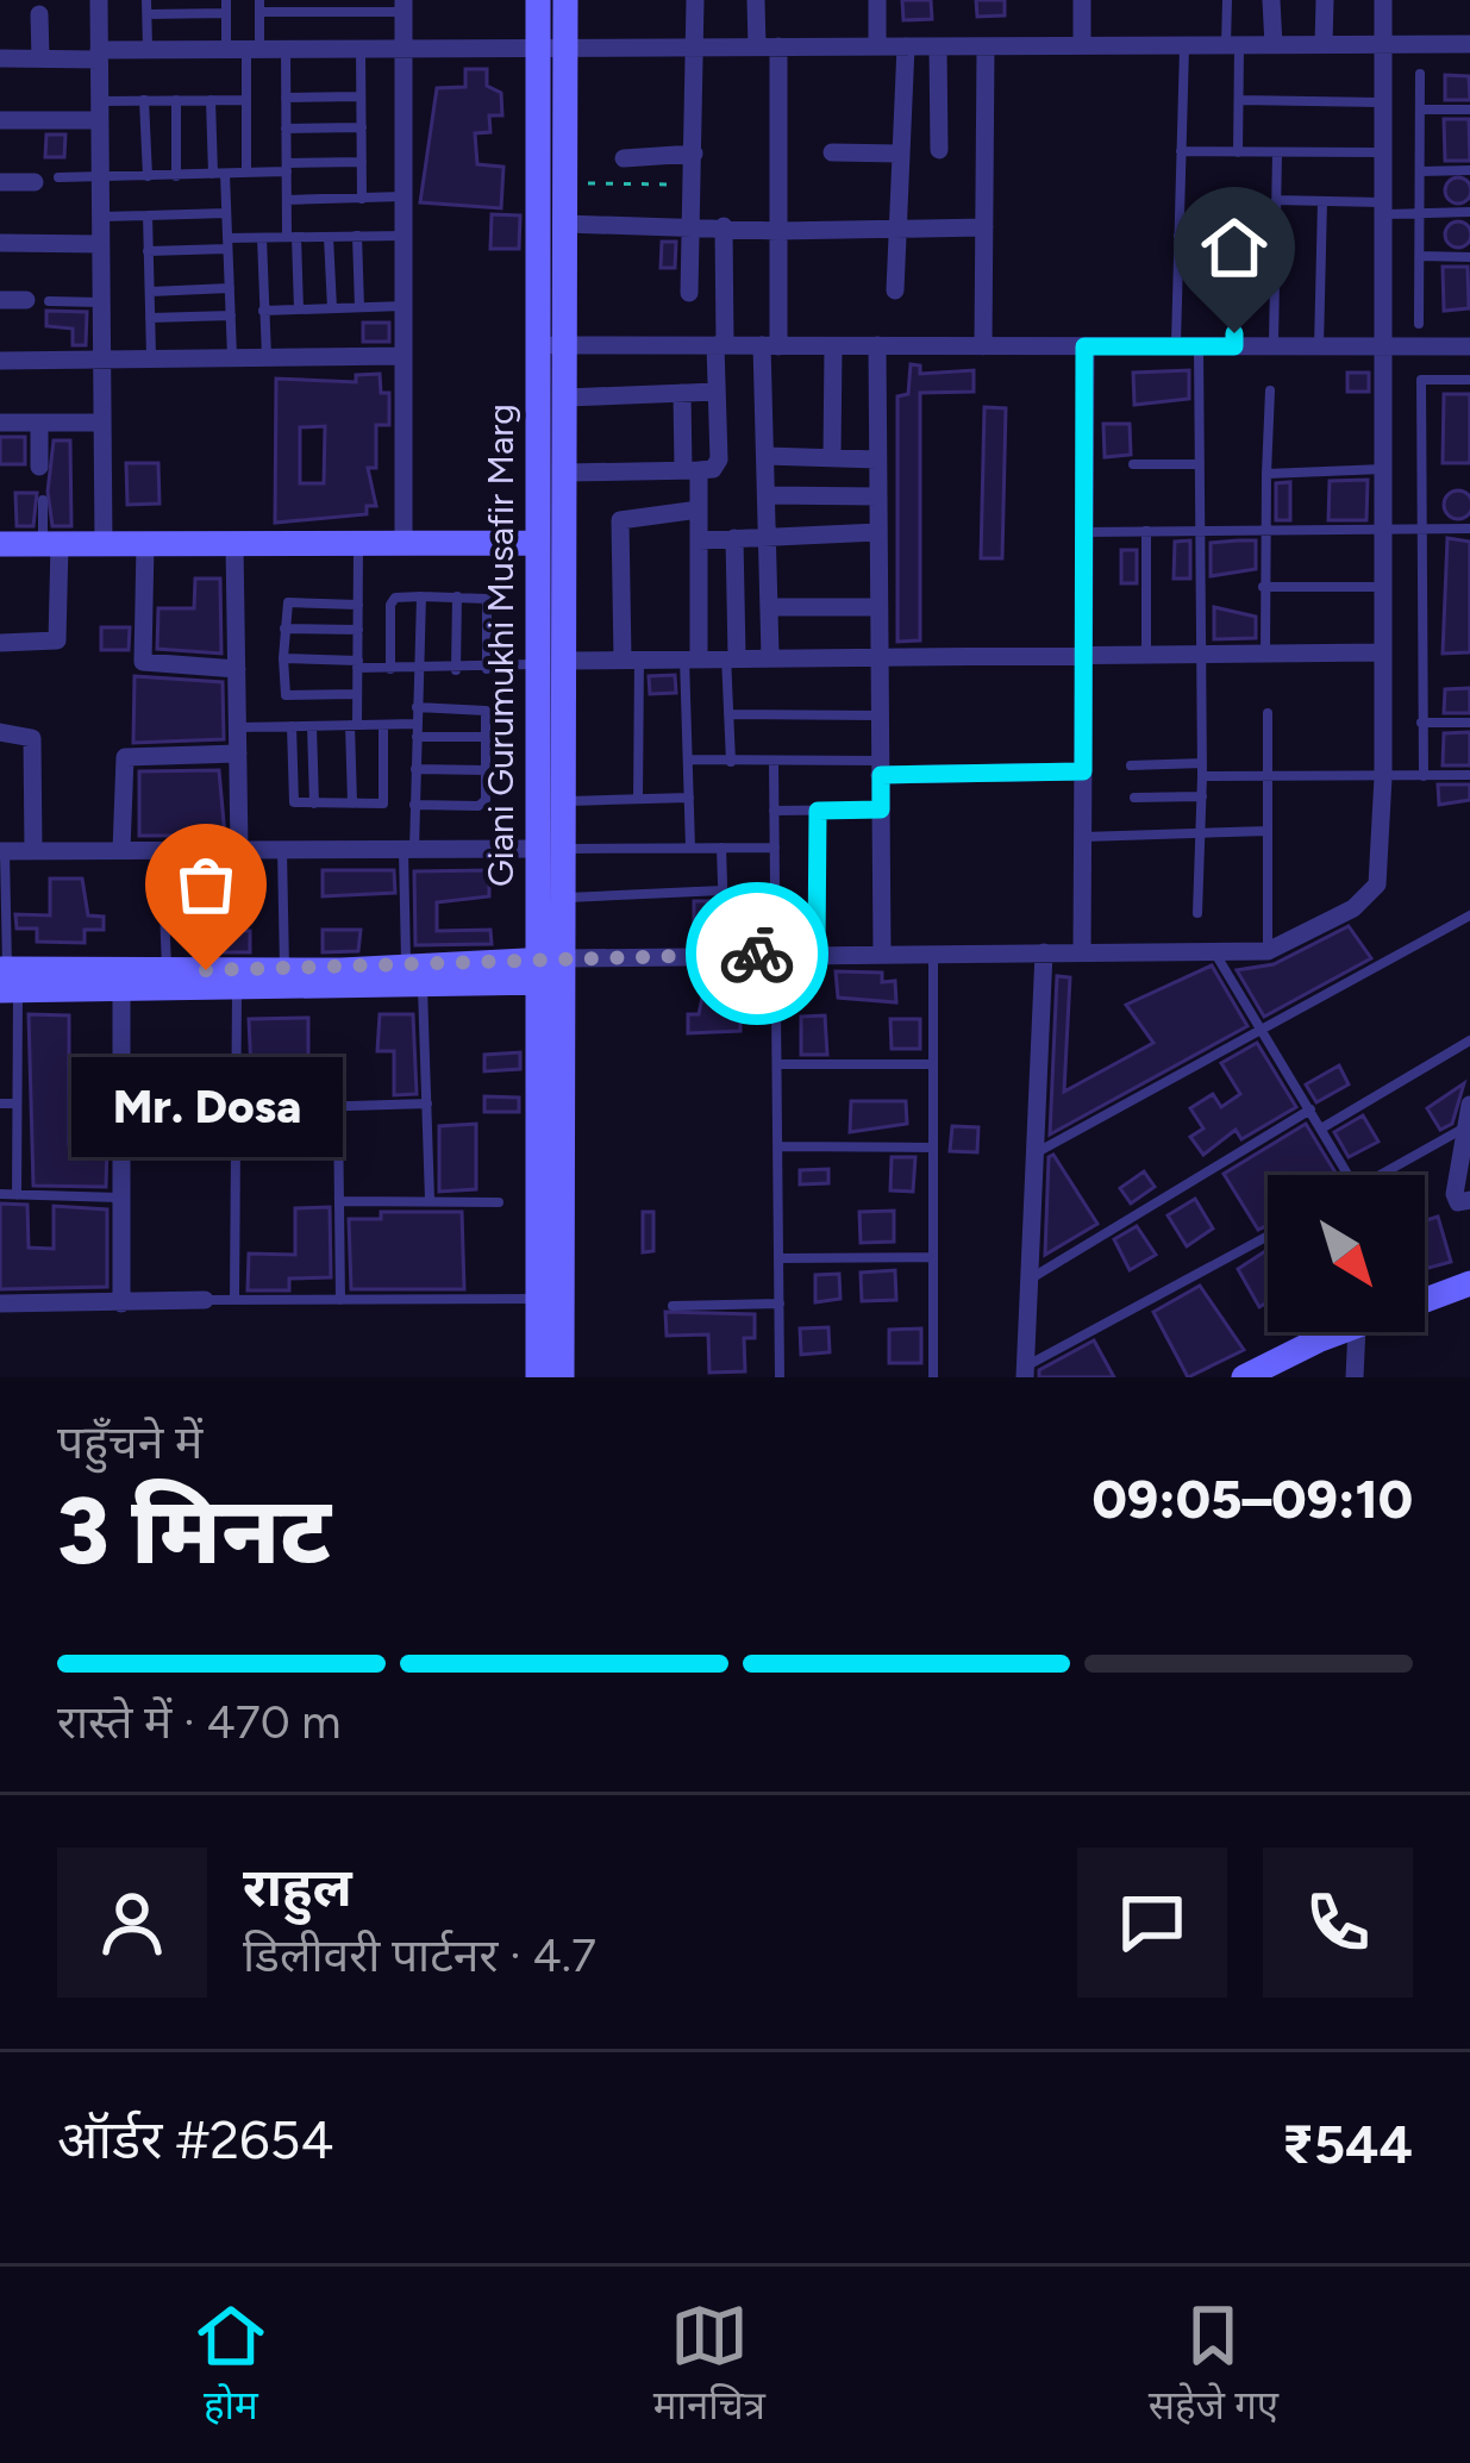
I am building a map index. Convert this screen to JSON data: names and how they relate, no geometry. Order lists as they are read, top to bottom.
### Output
{
  "streets": {
    "street": ["Giani Gurumukhi Musafir Marg"]
  },
  "places": ["Mr. Dosa"],
  "north": "bottom right",
  "page": {
    "bubble": "Mr. Dosa",
    "heading": ["3 मिनट", "पहुँचने में", "09:05–09:10"],
    "panel": [
      "राहुल",
      "डिलीवरी पार्टनर · 4.7",
      "ऑर्डर #2654",
      "₹544"
    ],
    "bar": "रास्ते में · 470 m",
    "tabs": ["होम", "मानचित्र", "सहेजे गए"]
  }
}
